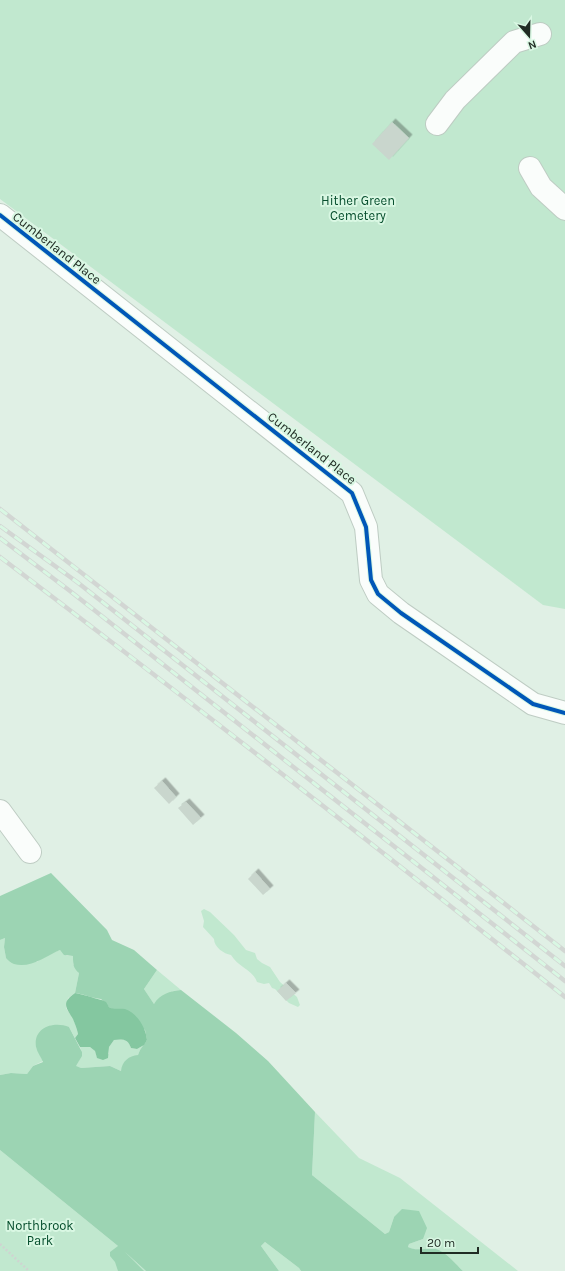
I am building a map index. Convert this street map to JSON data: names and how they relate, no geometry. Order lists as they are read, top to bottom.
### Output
{
  "streets": {
    "street": ["Cumberland Place"]
  },
  "parks": ["Hither Green Cemetery", "Northbrook Park"],
  "scale_bar": "20 m",
  "north": "bottom"
}
